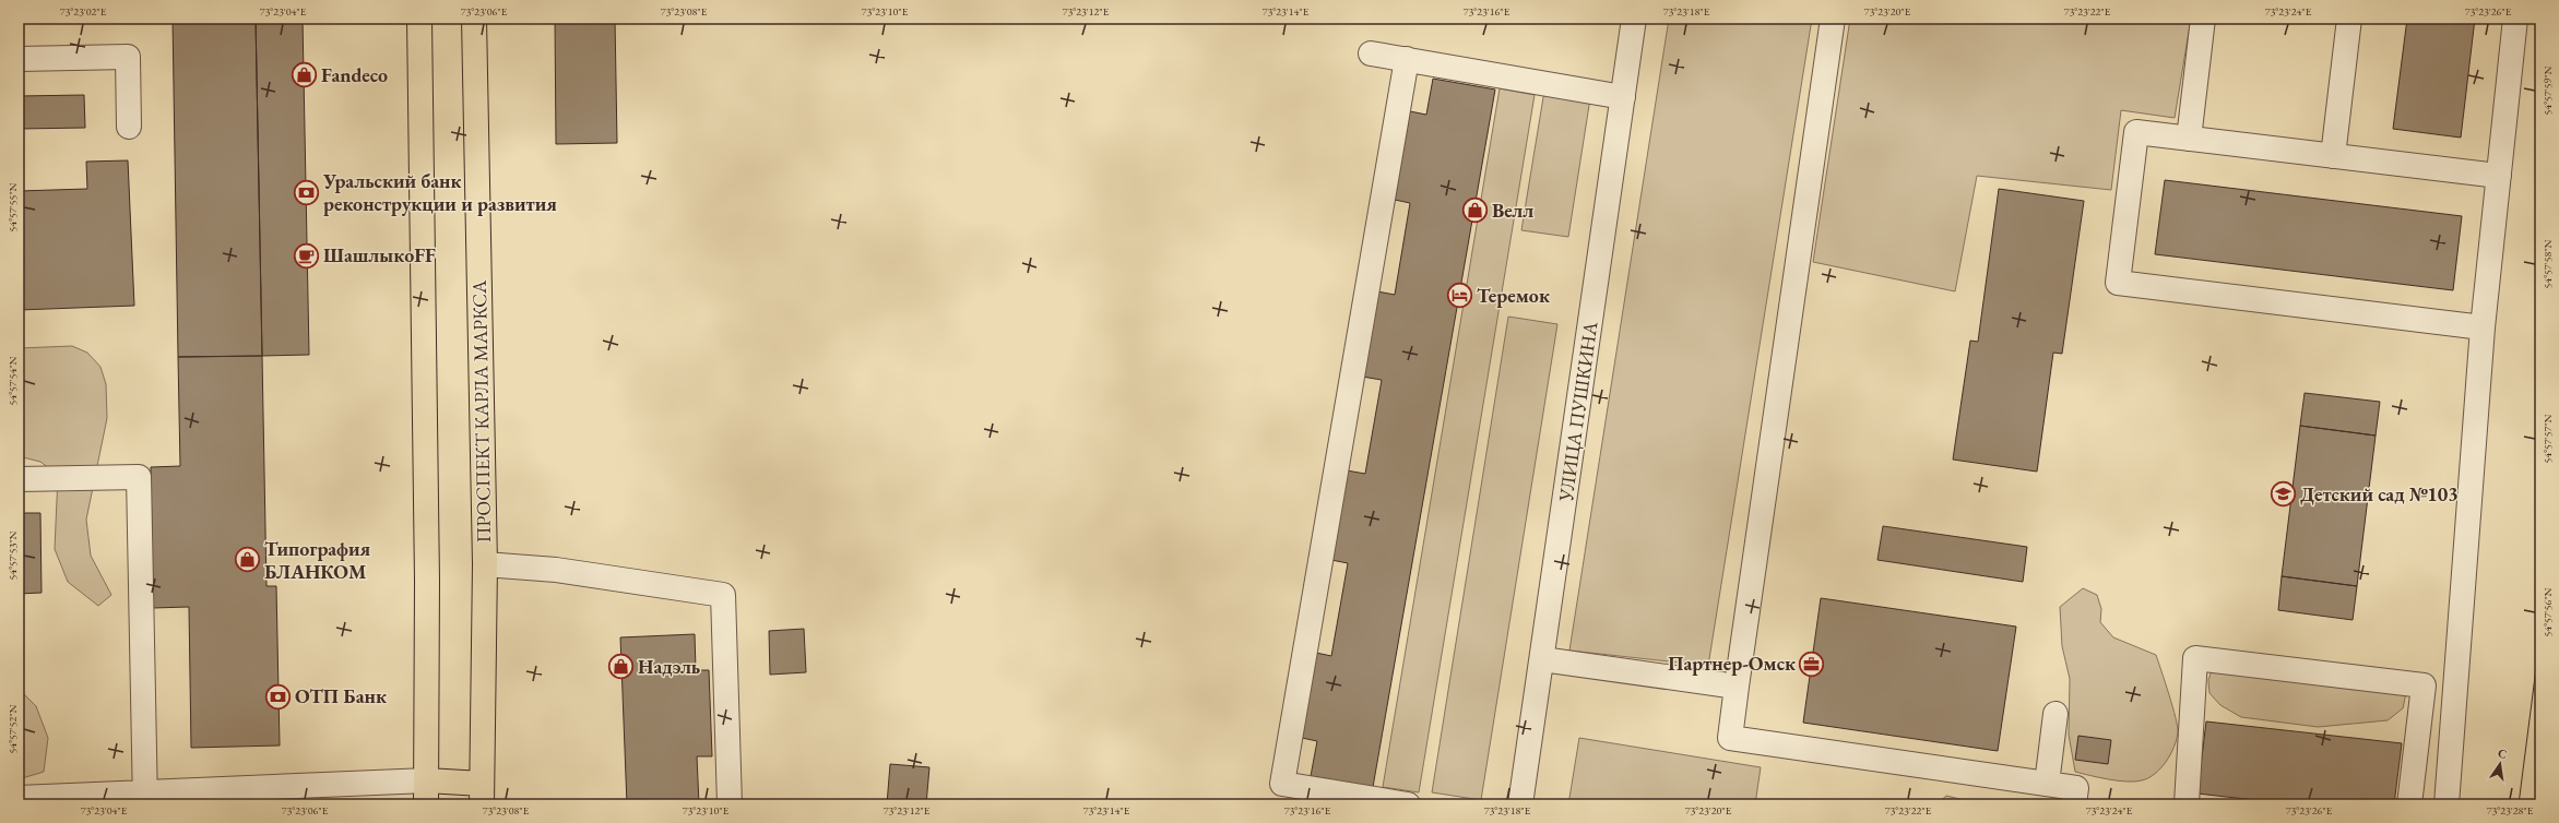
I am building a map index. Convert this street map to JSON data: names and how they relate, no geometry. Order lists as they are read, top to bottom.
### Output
{
  "streets": {
    "main road": ["ПРОСПЕКТ КАРЛА МАРКСА"],
    "street": ["УЛИЦА ПУШКИНА"]
  },
  "places": {
    "shop": [
      "Fandeco",
      "Велл",
      "Типография БЛАНКОМ",
      "Надэль"
    ],
    "bank": ["Уральский банк реконструкции и развития", "ОТП Банк"],
    "cafe": ["ШашлыкoFF"],
    "hotel": ["Теремок"],
    "school or university": ["Детский сад №103"],
    "office": ["Партнер-Омск"]
  },
  "north": "top",
  "coordinates": [
    "73°23'02\"E",
    "73°23'04\"E",
    "73°23'06\"E",
    "73°23'08\"E",
    "73°23'10\"E",
    "73°23'12\"E",
    "73°23'14\"E",
    "73°23'16\"E",
    "73°23'18\"E",
    "73°23'20\"E",
    "73°23'22\"E",
    "73°23'24\"E",
    "73°23'26\"E",
    "54°57'59\"N",
    "54°57'55\"N",
    "54°57'58\"N",
    "54°57'54\"N",
    "54°57'57\"N",
    "54°57'53\"N",
    "54°57'56\"N",
    "54°57'52\"N",
    "73°23'28\"E"
  ]
}
